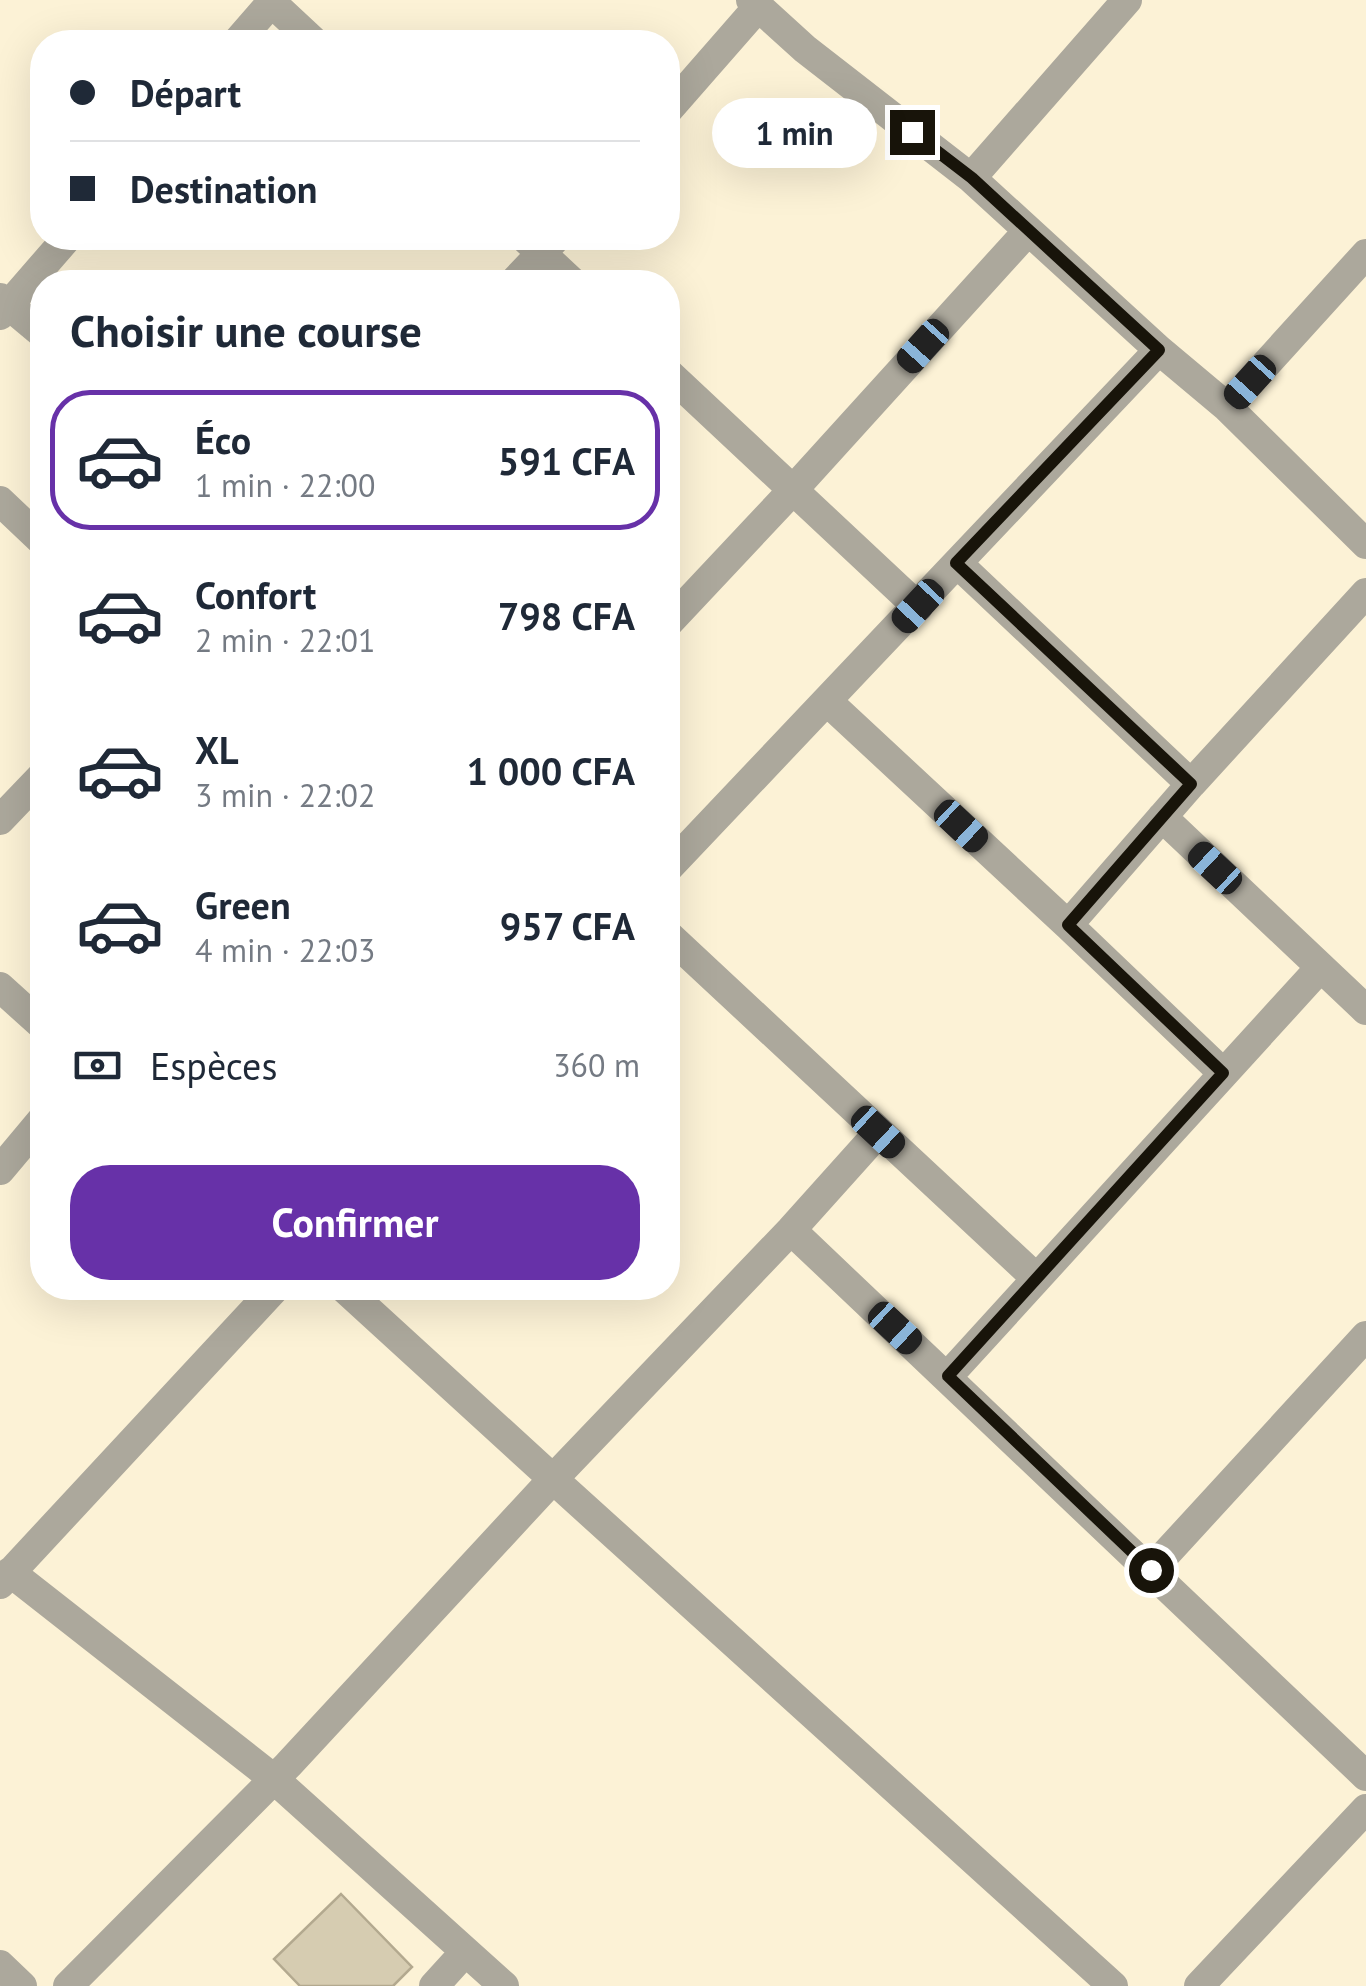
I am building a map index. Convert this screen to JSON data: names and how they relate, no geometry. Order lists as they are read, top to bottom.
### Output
{
  "page": {
    "banner": ["Départ", "Destination"],
    "bubble": "1 min",
    "heading": "Choisir une course",
    "list": [
      {
        "name": "Éco",
        "note": "1 min · 22:00",
        "value": "591 CFA"
      },
      {
        "name": "Confort",
        "note": "2 min · 22:01",
        "value": "798 CFA"
      },
      {
        "name": "XL",
        "note": "3 min · 22:02",
        "value": "1 000 CFA"
      },
      {
        "name": "Green",
        "note": "4 min · 22:03",
        "value": "957 CFA"
      }
    ],
    "pay": ["Espèces", "360 m"],
    "buttons": "Confirmer"
  }
}
